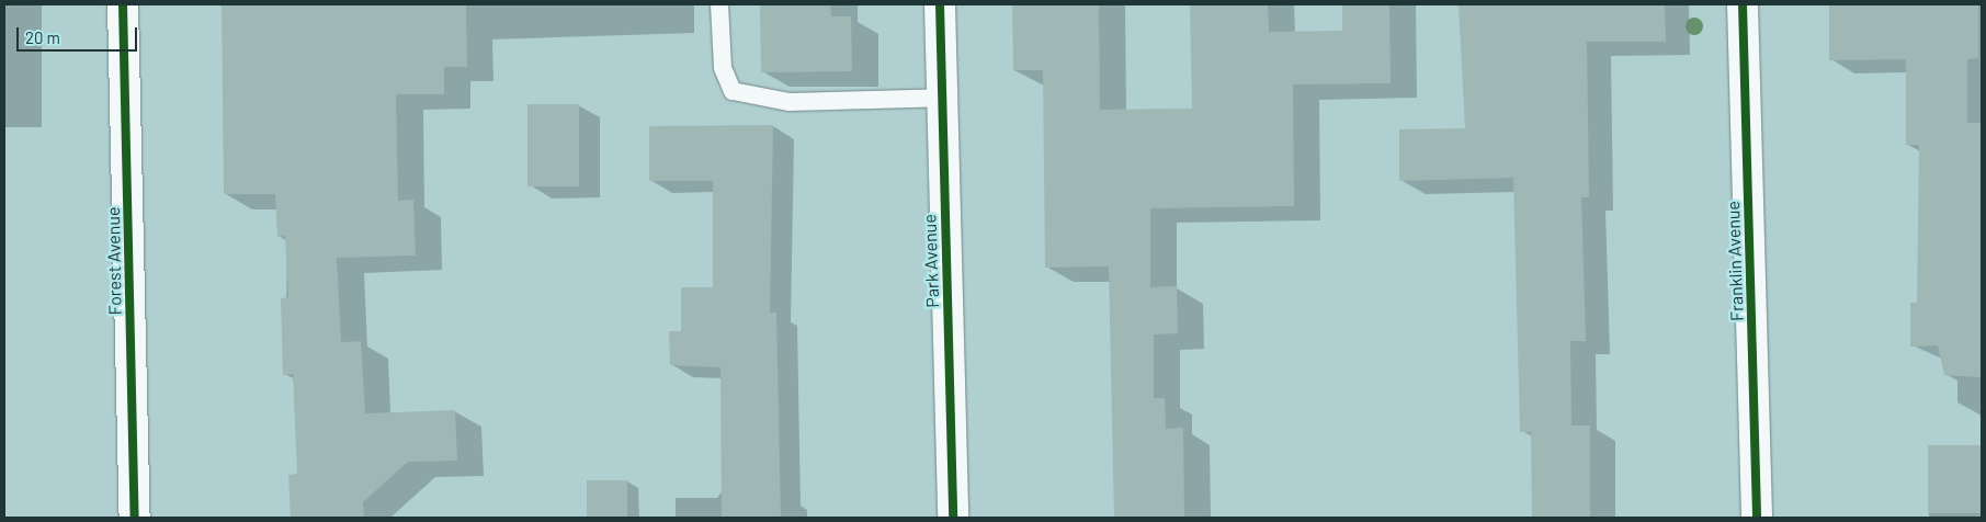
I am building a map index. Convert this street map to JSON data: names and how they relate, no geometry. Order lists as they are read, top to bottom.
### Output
{
  "streets": {
    "street": ["Forest Avenue", "Park Avenue", "Franklin Avenue"]
  },
  "scale_bar": "20 m"
}
